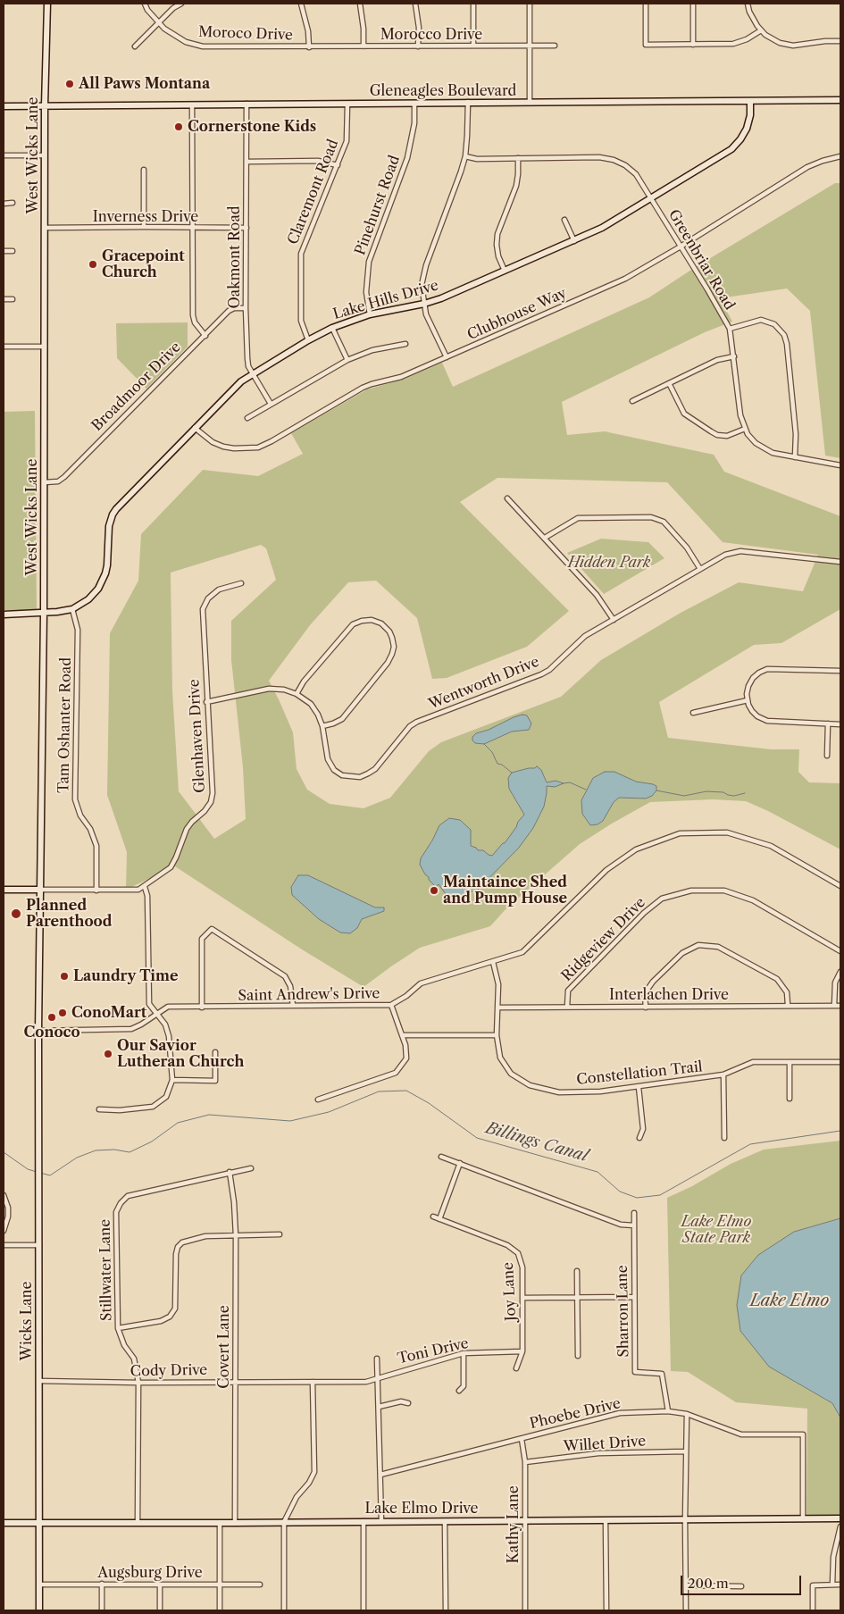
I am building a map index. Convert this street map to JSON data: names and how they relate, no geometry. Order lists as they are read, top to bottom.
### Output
{
  "streets": {
    "street": [
      "Moroco Drive",
      "Morocco Drive",
      "Gleneagles Boulevard",
      "West Wicks Lane",
      "Claremont Road",
      "Pinehurst Road",
      "Inverness Drive",
      "Oakmont Road",
      "Greenbriar Road",
      "Lake Hills Drive",
      "Clubhouse Way",
      "Broadmoor Drive",
      "Wentworth Drive",
      "Tam Oshanter Road",
      "Glenhaven Drive",
      "Ridgeview Drive",
      "Saint Andrew's Drive",
      "Interlachen Drive",
      "Constellation Trail",
      "Stillwater Lane",
      "Joy Lane",
      "Sharron Lane",
      "Wicks Lane",
      "Covert Lane",
      "Toni Drive",
      "Cody Drive",
      "Phoebe Drive",
      "Willet Drive",
      "Lake Elmo Drive",
      "Kathy Lane",
      "Augsburg Drive"
    ]
  },
  "crossings": [
    ["Moroco Drive", "Morocco Drive"],
    ["Gleneagles Boulevard", "West Wicks Lane"],
    ["Gleneagles Boulevard", "Claremont Road"],
    ["Gleneagles Boulevard", "Pinehurst Road"],
    ["Gleneagles Boulevard", "Oakmont Road"],
    ["Gleneagles Boulevard", "Lake Hills Drive"],
    ["West Wicks Lane", "Inverness Drive"],
    ["West Wicks Lane", "Lake Hills Drive"],
    ["West Wicks Lane", "Broadmoor Drive"],
    ["West Wicks Lane", "Glenhaven Drive"],
    ["West Wicks Lane", "Saint Andrew's Drive"],
    ["West Wicks Lane", "Wicks Lane"],
    ["Claremont Road", "Lake Hills Drive"],
    ["Pinehurst Road", "Lake Hills Drive"],
    ["Inverness Drive", "Oakmont Road"],
    ["Oakmont Road", "Lake Hills Drive"],
    ["Oakmont Road", "Broadmoor Drive"],
    ["Greenbriar Road", "Lake Hills Drive"],
    ["Greenbriar Road", "Clubhouse Way"],
    ["Lake Hills Drive", "Clubhouse Way"],
    ["Lake Hills Drive", "Tam Oshanter Road"],
    ["Wentworth Drive", "Glenhaven Drive"],
    ["Tam Oshanter Road", "Glenhaven Drive"],
    ["Ridgeview Drive", "Interlachen Drive"],
    ["Saint Andrew's Drive", "Constellation Trail"],
    ["Saint Andrew's Drive", "Wicks Lane"],
    ["Interlachen Drive", "Constellation Trail"],
    ["Stillwater Lane", "Covert Lane"],
    ["Stillwater Lane", "Cody Drive"],
    ["Stillwater Lane", "Lake Elmo Drive"],
    ["Joy Lane", "Toni Drive"],
    ["Sharron Lane", "Phoebe Drive"],
    ["Wicks Lane", "Cody Drive"],
    ["Wicks Lane", "Lake Elmo Drive"],
    ["Wicks Lane", "Augsburg Drive"],
    ["Covert Lane", "Cody Drive"],
    ["Covert Lane", "Lake Elmo Drive"],
    ["Toni Drive", "Cody Drive"],
    ["Phoebe Drive", "Lake Elmo Drive"],
    ["Phoebe Drive", "Kathy Lane"],
    ["Willet Drive", "Kathy Lane"],
    ["Lake Elmo Drive", "Kathy Lane"]
  ],
  "water": ["Billings Canal", "Lake Elmo"],
  "parks": ["Hidden Park", "Lake Elmo State Park"],
  "places": [
    "All Paws Montana",
    "Cornerstone Kids",
    "Gracepoint Church",
    "Maintaince Shed and Pump House",
    "Planned Parenthood",
    "Laundry Time",
    "ConoMart",
    "Conoco",
    "Our Savior Lutheran Church"
  ],
  "scale_bar": "200 m"
}
